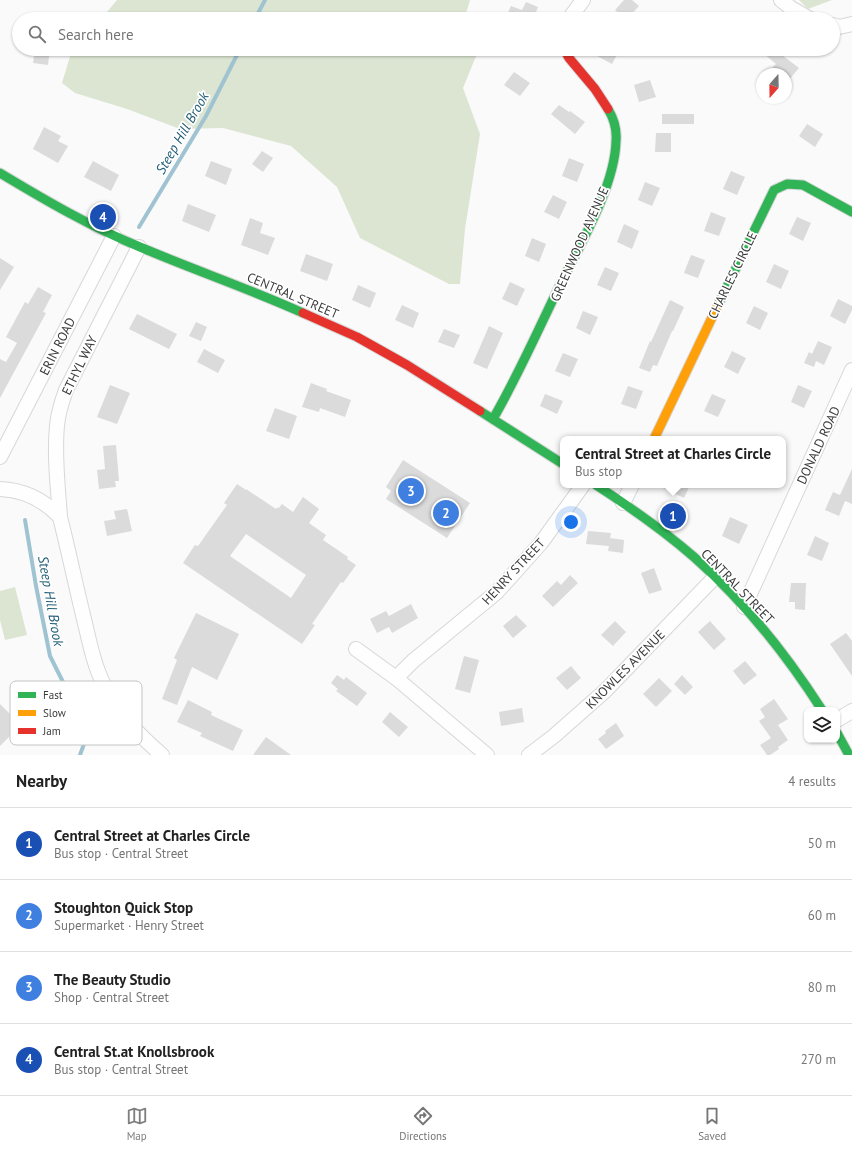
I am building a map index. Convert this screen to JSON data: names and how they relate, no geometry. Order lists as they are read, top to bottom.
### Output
{
  "streets": {
    "main road": ["GREENWOOD AVENUE", "CHARLES CIRCLE", "CENTRAL STREET"],
    "street": [
      "ERIN ROAD",
      "ETHYL WAY",
      "DONALD ROAD",
      "HENRY STREET",
      "KNOWLES AVENUE"
    ]
  },
  "crossings": [
    ["GREENWOOD AVENUE", "CENTRAL STREET"],
    ["CENTRAL STREET", "ERIN ROAD"],
    ["CENTRAL STREET", "ETHYL WAY"],
    ["CENTRAL STREET", "DONALD ROAD"],
    ["CENTRAL STREET", "KNOWLES AVENUE"]
  ],
  "water": ["Steep Hill Brook"],
  "legend": ["Fast", "Slow", "Jam"],
  "north": "bottom",
  "page": {
    "search": "Search here",
    "pins": [
      "4",
      "3",
      "2",
      "1"
    ],
    "popup": ["Central Street at Charles Circle", "Bus stop"],
    "heading": ["Nearby", "4 results"],
    "list": [
      {
        "mark": "1",
        "name": "Central Street at Charles Circle",
        "note": "Bus stop · Central Street",
        "value": "50 m"
      },
      {
        "mark": "2",
        "name": "Stoughton Quick Stop",
        "note": "Supermarket · Henry Street",
        "value": "60 m"
      },
      {
        "mark": "3",
        "name": "The Beauty Studio",
        "note": "Shop · Central Street",
        "value": "80 m"
      },
      {
        "mark": "4",
        "name": "Central St.at Knollsbrook",
        "note": "Bus stop · Central Street",
        "value": "270 m"
      }
    ],
    "nav": ["Map", "Directions", "Saved"]
  }
}
